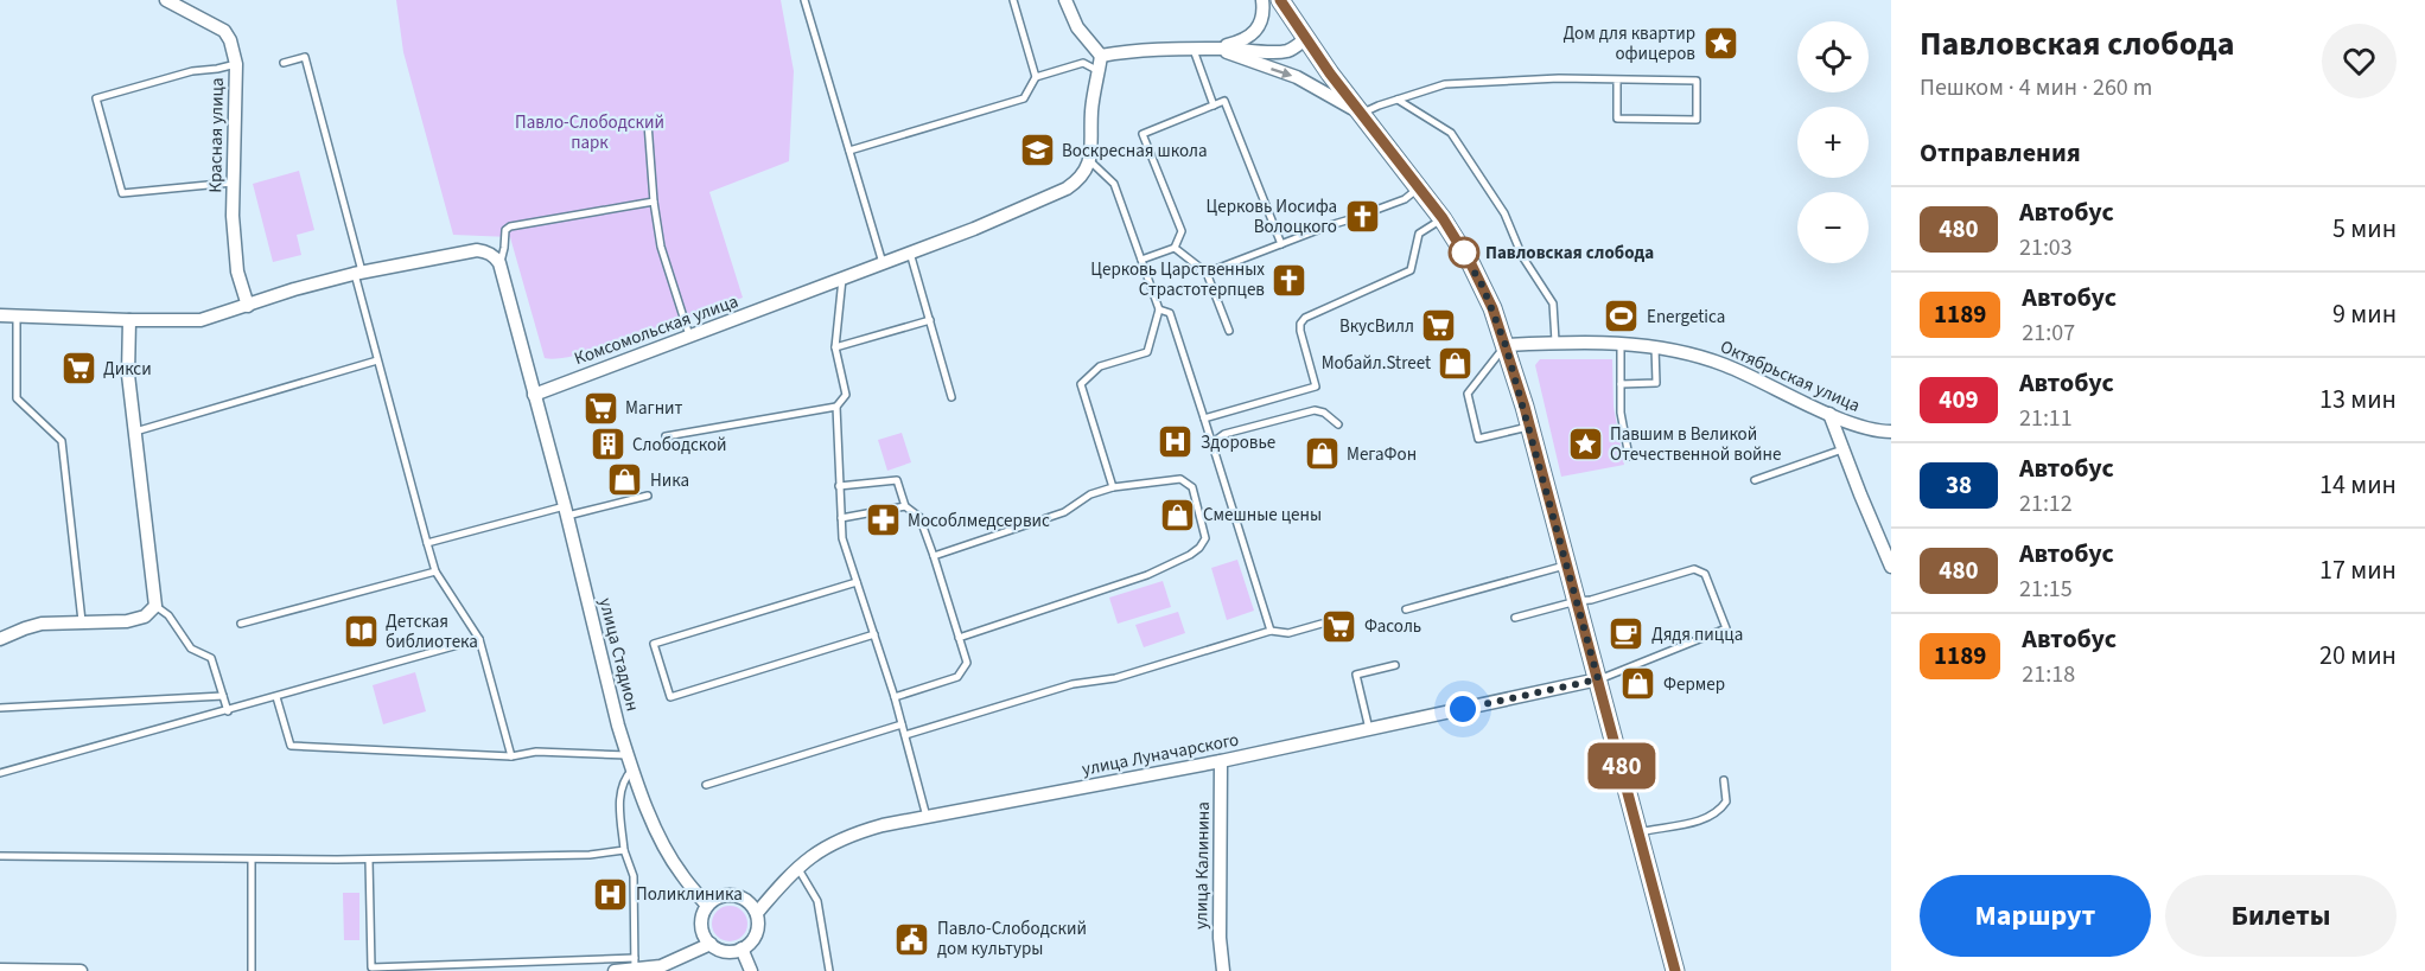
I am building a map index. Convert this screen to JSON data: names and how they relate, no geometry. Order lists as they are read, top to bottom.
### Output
{
  "streets": {
    "street": [
      "Красная улица",
      "Комсомольская улица",
      "Октябрьская улица",
      "улица Стадион",
      "улица Луначарского",
      "улица Калинина"
    ]
  },
  "crossings": [
    ["Комсомольская улица", "улица Стадион"],
    ["улица Стадион", "улица Луначарского"],
    ["улица Луначарского", "улица Калинина"]
  ],
  "parks": ["Павло-Слободский парк"],
  "places": {
    "place": ["Дом для квартир офицеров", "Павшим в Великой Отечественной войне"],
    "school or university": ["Воскресная школа"],
    "church": ["Церковь Иосифа Волоцкого", "Церковь Царственных Страстотерпцев"],
    "other": ["Павловская слобода"],
    "sports": ["Energetica"],
    "supermarket": [
      "ВкусВилл",
      "Дикси",
      "Магнит",
      "Фасоль"
    ],
    "shop": [
      "Мобайл.Street",
      "МегаФон",
      "Ника",
      "Смешные цены",
      "Фермер"
    ],
    "hospital": ["Здоровье", "Поликлиника"],
    "building": ["Слободской"],
    "pharmacy": ["Мособлмедсервис"],
    "library": ["Детская библиотека"],
    "cafe": ["Дядя пицца"],
    "public building": ["Павло-Слободский дом культуры"]
  },
  "lines": ["bus line 480"],
  "page": {
    "on_map": "480",
    "heading": [
      ["Павловская слобода", "Пешком · 4 мин · 260 m"],
      "Отправления"
    ],
    "map_buttons": ["+", "−"],
    "list": [
      {
        "mark": "480",
        "name": "Автобус",
        "note": "21:03",
        "value": "5 мин"
      },
      {
        "mark": "1189",
        "name": "Автобус",
        "note": "21:07",
        "value": "9 мин"
      },
      {
        "mark": "409",
        "name": "Автобус",
        "note": "21:11",
        "value": "13 мин"
      },
      {
        "mark": "38",
        "name": "Автобус",
        "note": "21:12",
        "value": "14 мин"
      },
      {
        "mark": "480",
        "name": "Автобус",
        "note": "21:15",
        "value": "17 мин"
      },
      {
        "mark": "1189",
        "name": "Автобус",
        "note": "21:18",
        "value": "20 мин"
      }
    ],
    "buttons": ["Маршрут", "Билеты"]
  }
}
